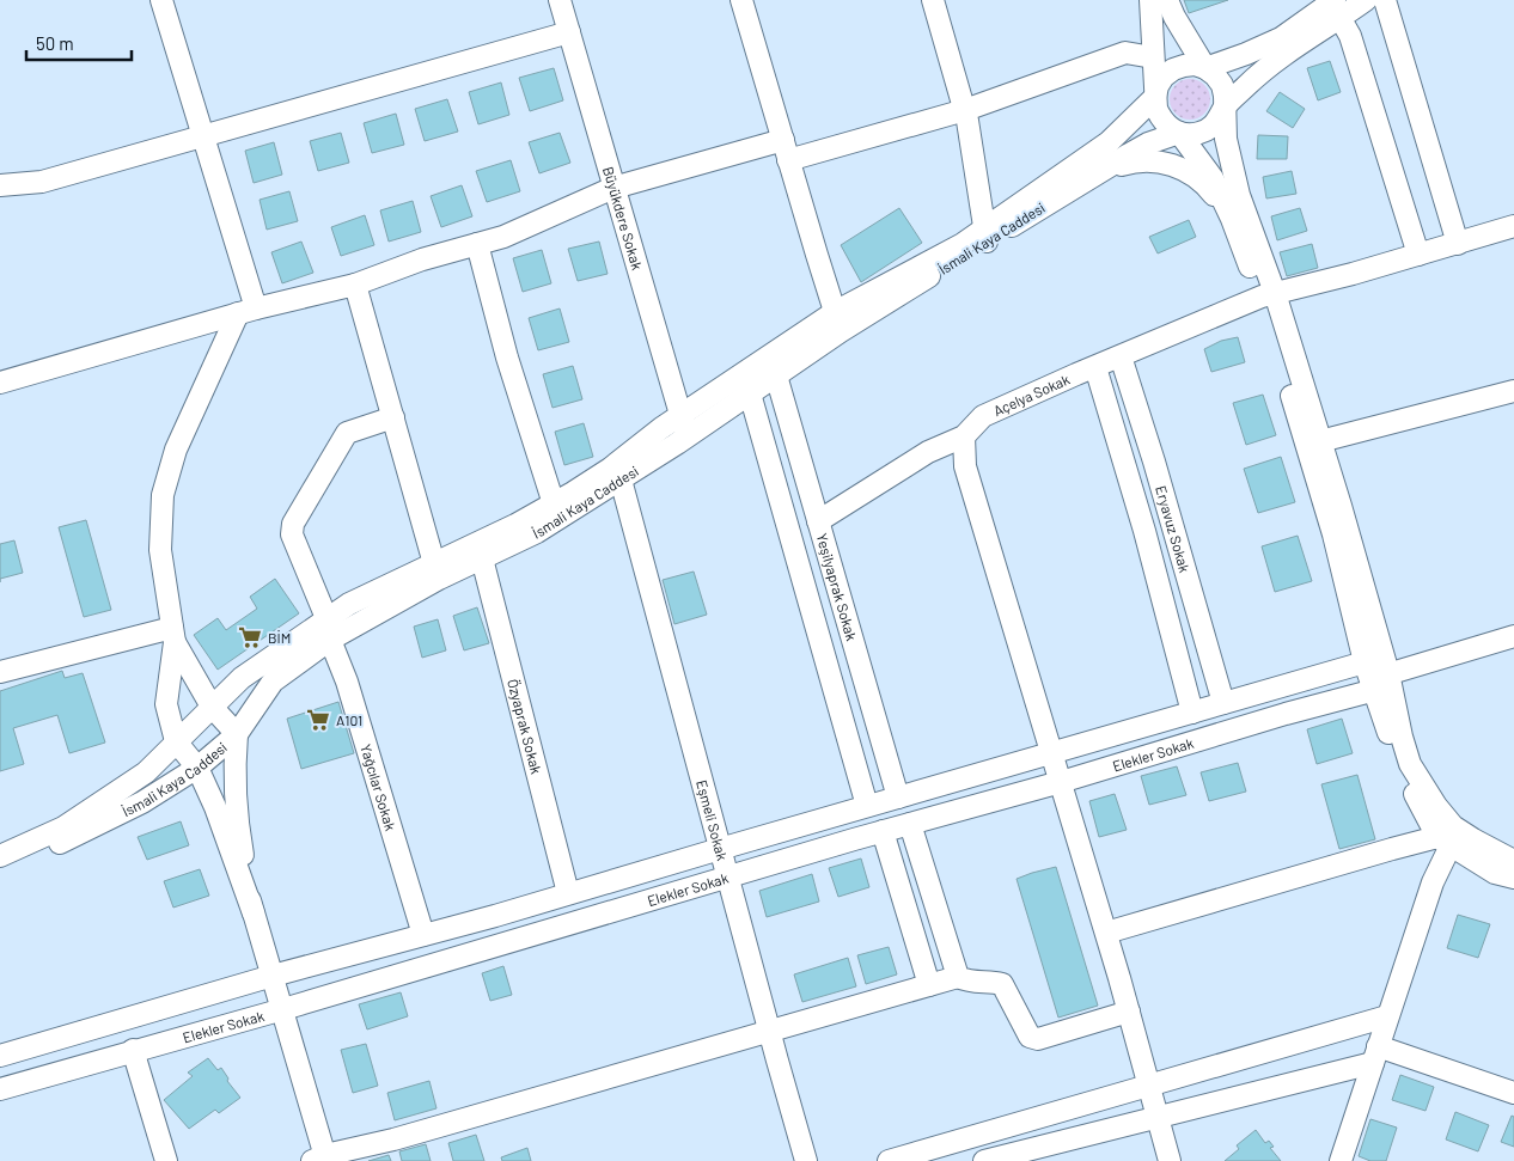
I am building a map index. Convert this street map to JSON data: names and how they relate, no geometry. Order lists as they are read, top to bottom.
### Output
{
  "streets": {
    "street": [
      "Büyükdere Sokak",
      "İsmali Kaya Caddesi",
      "Açelya Sokak",
      "Eryavuz Sokak",
      "Yeşilyaprak Sokak",
      "Özyaprak Sokak",
      "Elekler Sokak",
      "Yağcılar Sokak",
      "Eşmeli Sokak"
    ]
  },
  "crossings": [
    ["Büyükdere Sokak", "İsmali Kaya Caddesi"],
    ["İsmali Kaya Caddesi", "Yeşilyaprak Sokak"],
    ["İsmali Kaya Caddesi", "Özyaprak Sokak"],
    ["İsmali Kaya Caddesi", "Yağcılar Sokak"],
    ["İsmali Kaya Caddesi", "Eşmeli Sokak"],
    ["Açelya Sokak", "Eryavuz Sokak"],
    ["Açelya Sokak", "Yeşilyaprak Sokak"],
    ["Eryavuz Sokak", "Elekler Sokak"],
    ["Yeşilyaprak Sokak", "Elekler Sokak"],
    ["Özyaprak Sokak", "Elekler Sokak"],
    ["Elekler Sokak", "Yağcılar Sokak"],
    ["Elekler Sokak", "Eşmeli Sokak"]
  ],
  "places": {
    "supermarket": ["BİM", "A101"]
  },
  "scale_bar": "50 m"
}
